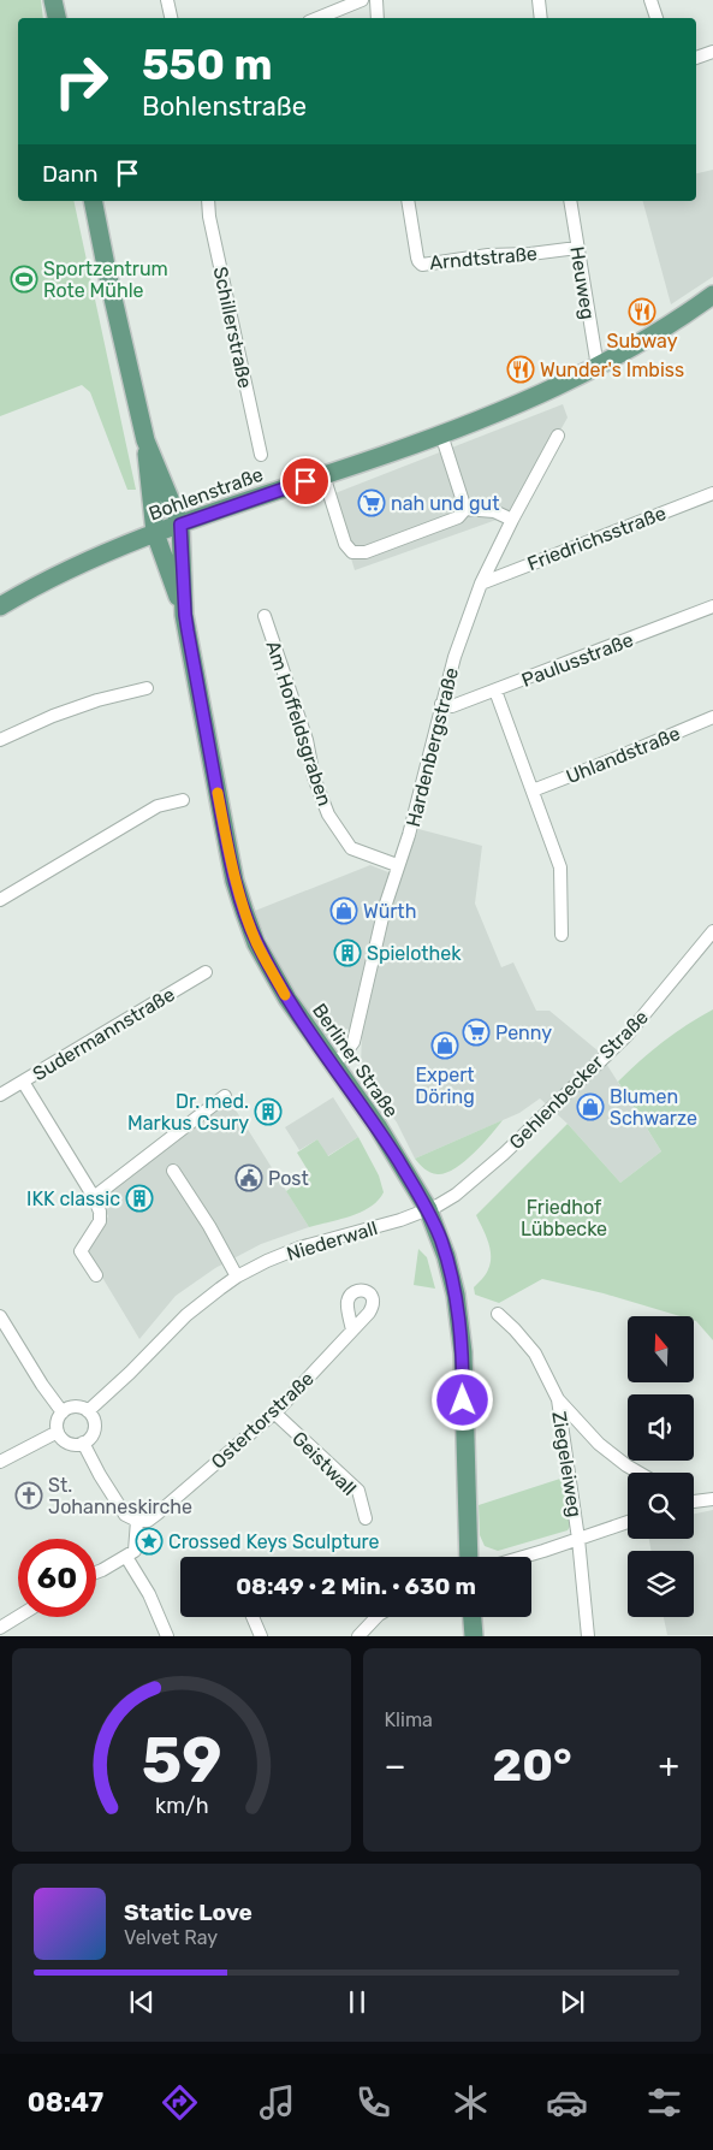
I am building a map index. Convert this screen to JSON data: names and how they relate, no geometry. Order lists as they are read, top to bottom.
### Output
{
  "streets": {
    "main road": ["Bohlenstraße", "Berliner Straße"],
    "street": [
      "Arndtstraße",
      "Heuweg",
      "Schillerstraße",
      "Friedrichsstraße",
      "Paulusstraße",
      "Am Hoffeldsgraben",
      "Hardenbergstraße",
      "Uhlandstraße",
      "Sudermannstraße",
      "Gehlenbecker Straße",
      "Niederwall",
      "Ostertorstraße",
      "Geistwall",
      "Ziegeleiweg"
    ]
  },
  "crossings": [
    ["Arndtstraße", "Heuweg"],
    ["Heuweg", "Bohlenstraße"],
    ["Bohlenstraße", "Berliner Straße"],
    ["Friedrichsstraße", "Hardenbergstraße"],
    ["Paulusstraße", "Hardenbergstraße"],
    ["Am Hoffeldsgraben", "Hardenbergstraße"],
    ["Hardenbergstraße", "Berliner Straße"],
    ["Berliner Straße", "Gehlenbecker Straße"],
    ["Berliner Straße", "Niederwall"],
    ["Gehlenbecker Straße", "Niederwall"],
    ["Ostertorstraße", "Geistwall"]
  ],
  "parks": ["Friedhof Lübbecke"],
  "places": {
    "sports": ["Sportzentrum Rote Mühle"],
    "restaurant": ["Subway", "Wunder's Imbiss"],
    "supermarket": ["nah und gut", "Penny"],
    "shop": ["Würth", "Expert Döring", "Blumen Schwarze"],
    "building": ["Spielothek", "Dr. med. Markus Csury", "IKK classic"],
    "public building": ["Post"],
    "church": ["St. Johanneskirche"],
    "place": ["Crossed Keys Sculpture"]
  },
  "north": "top",
  "page": {
    "turn": ["550 m", "Bohlenstraße"],
    "then": "Dann",
    "limit": "60",
    "trip": "08:49 · 2 Min. · 630 m",
    "tile": "Klima",
    "heat": ["−", "20°", "+"],
    "song": ["Static Love", "Velvet Ray"],
    "tabs": "08:47",
    "gauge": ["59", "km/h"]
  }
}
